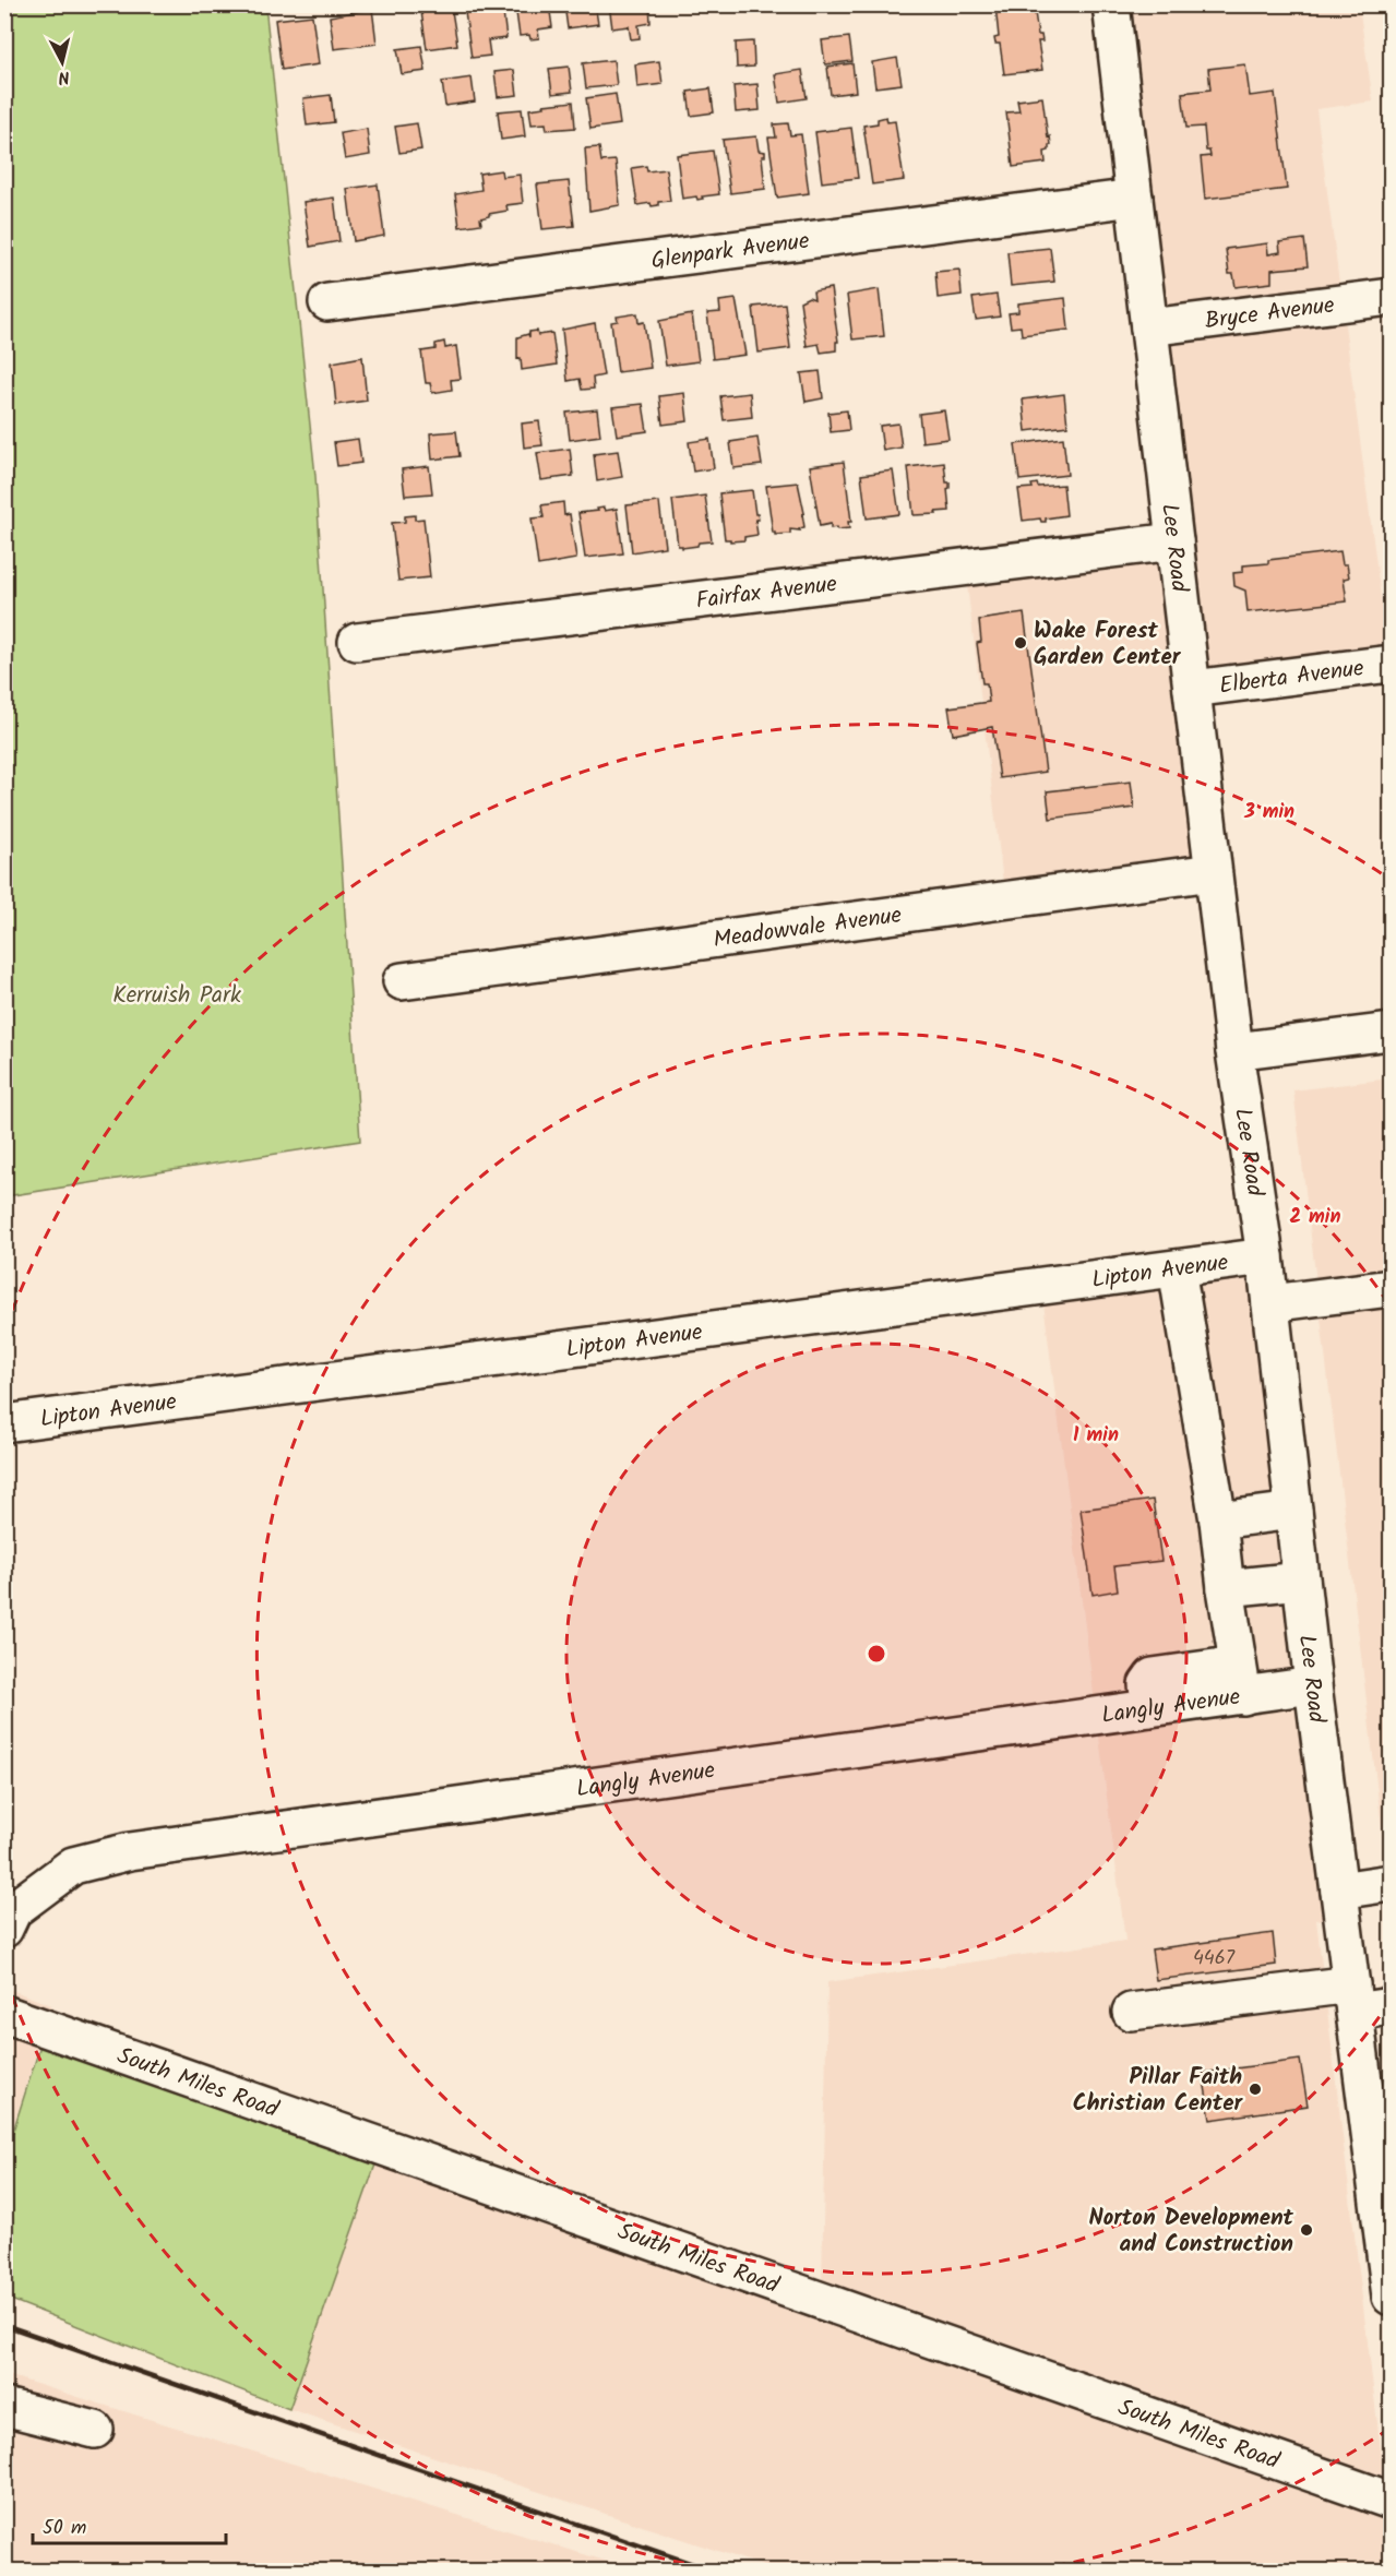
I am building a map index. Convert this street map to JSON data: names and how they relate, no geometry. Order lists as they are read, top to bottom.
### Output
{
  "streets": {
    "street": [
      "Glenpark Avenue",
      "Bryce Avenue",
      "Lee Road",
      "Fairfax Avenue",
      "Elberta Avenue",
      "Meadowvale Avenue",
      "Lipton Avenue",
      "Langly Avenue",
      "South Miles Road"
    ]
  },
  "crossings": [
    ["Glenpark Avenue", "Lee Road"],
    ["Bryce Avenue", "Lee Road"],
    ["Lee Road", "Fairfax Avenue"],
    ["Lee Road", "Elberta Avenue"],
    ["Lee Road", "Meadowvale Avenue"],
    ["Lee Road", "Lipton Avenue"],
    ["Lee Road", "Langly Avenue"]
  ],
  "parks": ["Kerruish Park"],
  "places": ["Wake Forest Garden Center", "Pillar Faith Christian Center", "Norton Development and Construction"],
  "house_numbers": ["4467"],
  "scale_bar": "50 m",
  "north": "bottom",
  "rings": ["3 min", "2 min", "1 min"]
}
